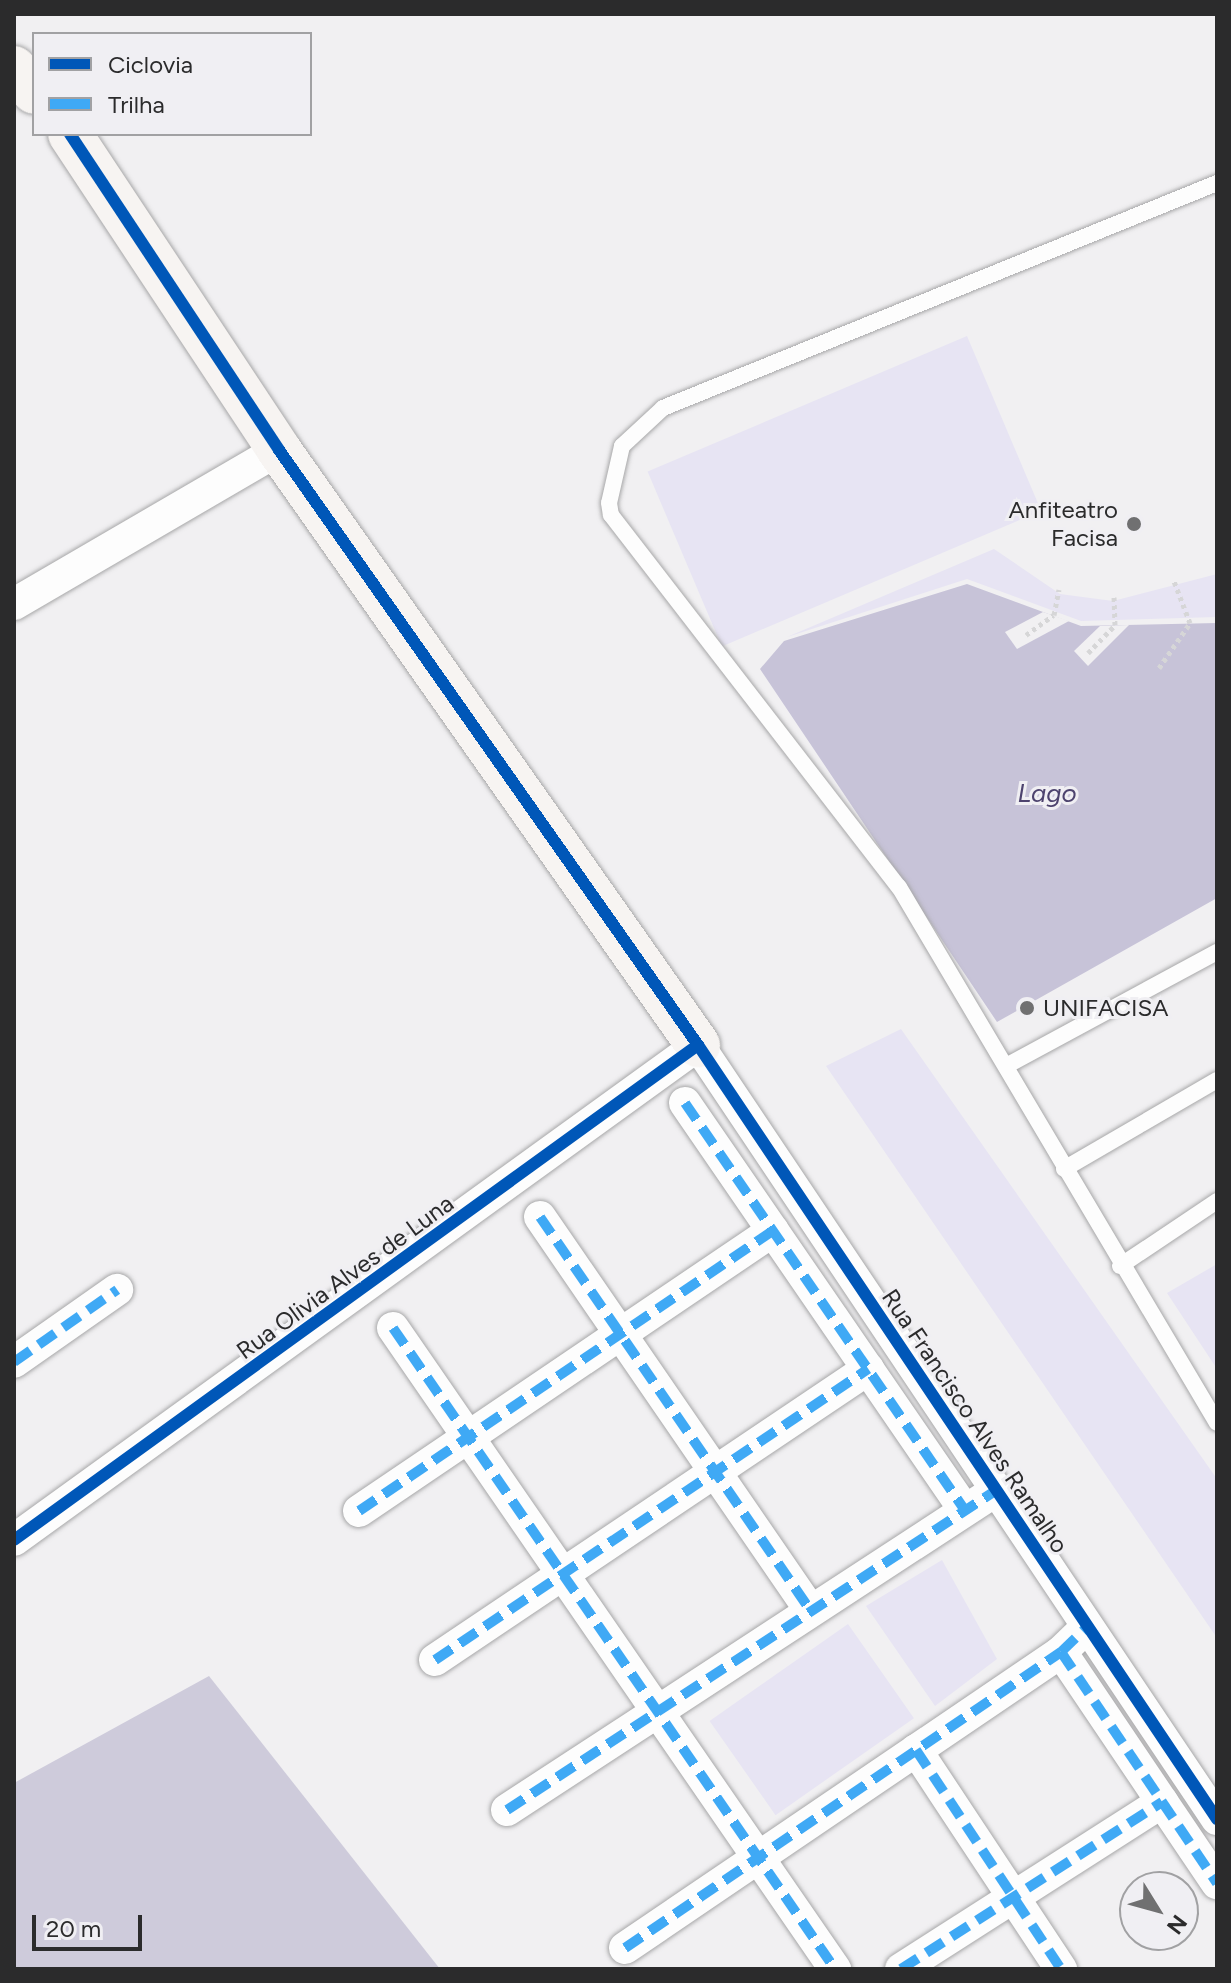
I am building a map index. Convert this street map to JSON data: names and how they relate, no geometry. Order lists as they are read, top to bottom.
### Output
{
  "streets": {
    "street": ["Rua Olivia Alves de Luna", "Rua Francisco Alves Ramalho"]
  },
  "crossings": [
    ["Rua Olivia Alves de Luna", "Rua Francisco Alves Ramalho"]
  ],
  "water": ["Lago"],
  "places": ["Anfiteatro Facisa", "UNIFACISA"],
  "legend": ["Ciclovia", "Trilha"],
  "scale_bar": "20 m",
  "north": "bottom right"
}
